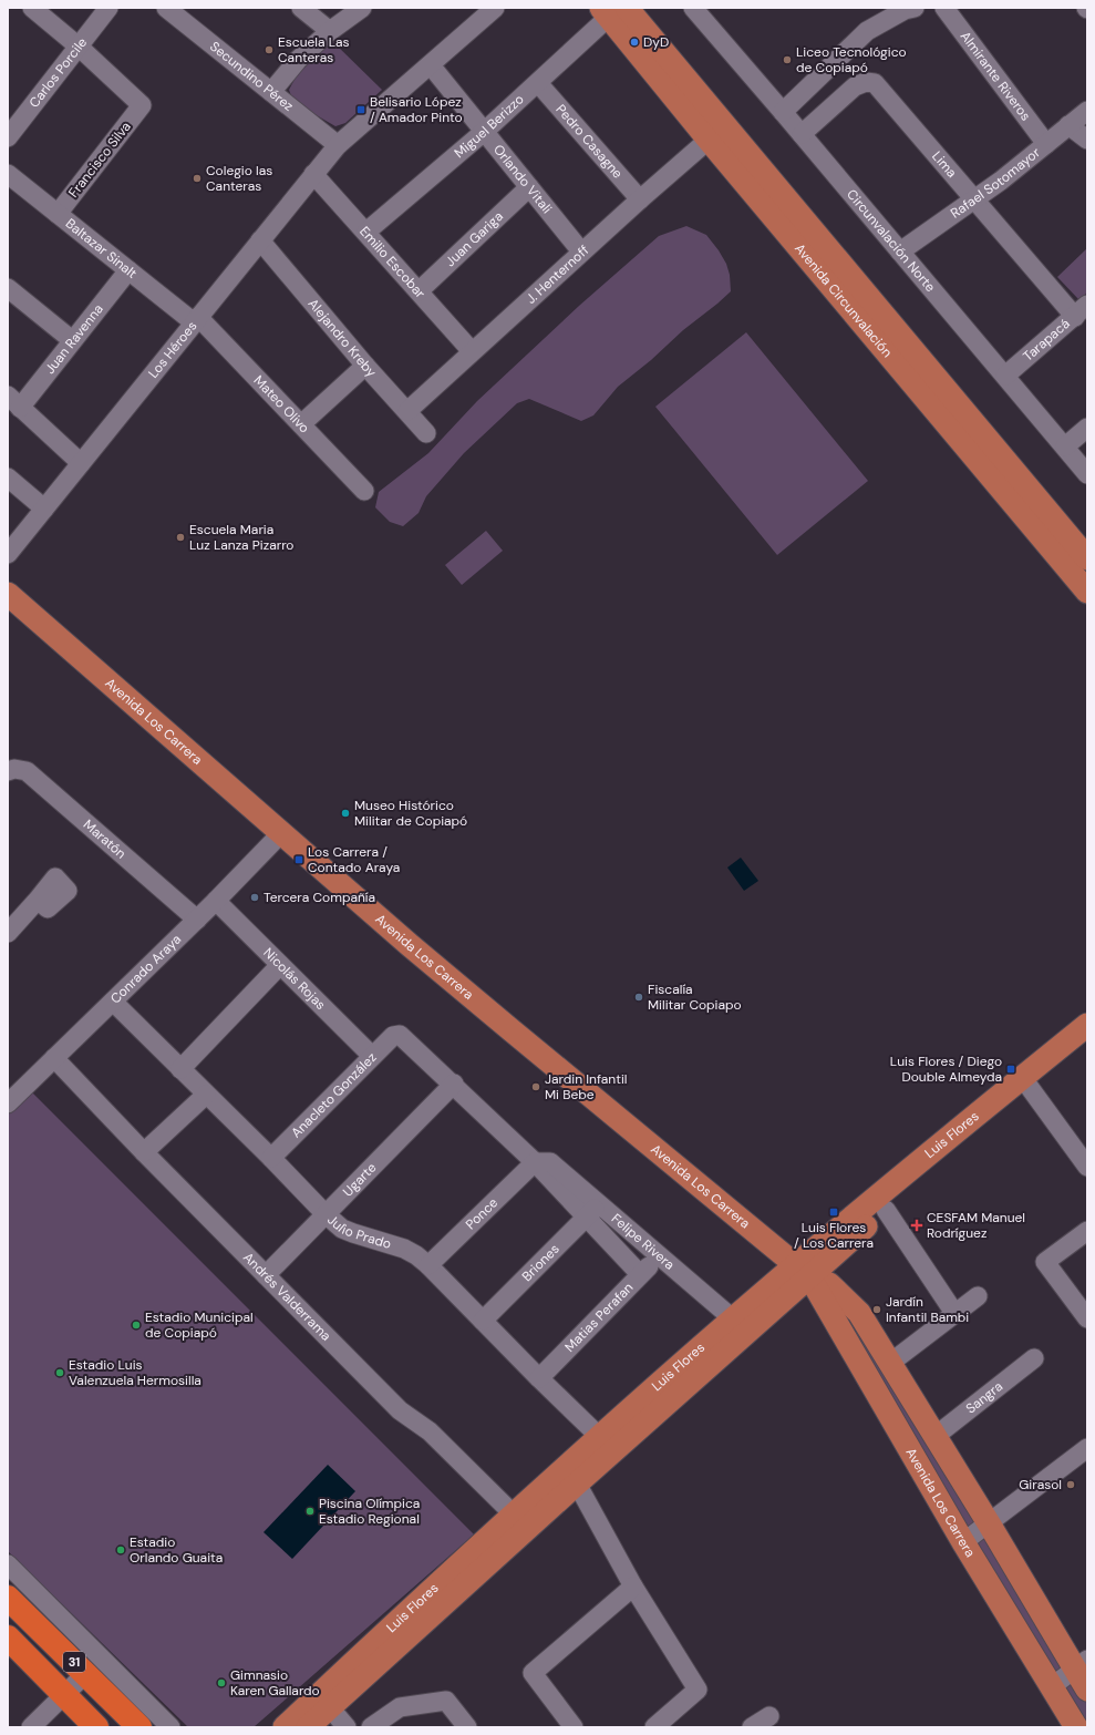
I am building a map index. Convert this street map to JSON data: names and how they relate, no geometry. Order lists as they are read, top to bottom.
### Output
{
  "streets": {
    "highway": ["31"],
    "main road": ["Avenida Circunvalación", "Avenida Los Carrera", "Luis Flores"],
    "street": [
      "Carlos Porcile",
      "Almirante Riveros",
      "Secundino Pérez",
      "Miguel Berizzo",
      "Pedro Casagne",
      "Francisco Silva",
      "Lima",
      "Orlando Vitali",
      "Rafael Sotomayor",
      "Juan Gariga",
      "Circunvalación Norte",
      "Baltazar Sinalt",
      "Emilio Escobar",
      "J. Henternoff",
      "Alejandro Kreby",
      "Juan Ravenna",
      "Tarapacá",
      "Los Héroes",
      "Mateo Olivo",
      "Maratón",
      "Conrado Araya",
      "Nicolás Rojas",
      "Anacleto González",
      "Ugarte",
      "Ponce",
      "Julio Prado",
      "Felipe Rivera",
      "Briones",
      "Andrés Valderrama",
      "Matias Perafan",
      "Sangra"
    ]
  },
  "crossings": [
    ["Carlos Porcile", "Francisco Silva"],
    ["Almirante Riveros", "Rafael Sotomayor"],
    ["Secundino Pérez", "Los Héroes"],
    ["Miguel Berizzo", "Pedro Casagne"],
    ["Miguel Berizzo", "Orlando Vitali"],
    ["Miguel Berizzo", "Emilio Escobar"],
    ["Miguel Berizzo", "Avenida Circunvalación"],
    ["Pedro Casagne", "J. Henternoff"],
    ["Francisco Silva", "Baltazar Sinalt"],
    ["Lima", "Rafael Sotomayor"],
    ["Lima", "Circunvalación Norte"],
    ["Lima", "Tarapacá"],
    ["Orlando Vitali", "Juan Gariga"],
    ["Orlando Vitali", "J. Henternoff"],
    ["Orlando Vitali", "Los Héroes"],
    ["Rafael Sotomayor", "Circunvalación Norte"],
    ["Juan Gariga", "Emilio Escobar"],
    ["Circunvalación Norte", "Tarapacá"],
    ["Baltazar Sinalt", "Juan Ravenna"],
    ["Baltazar Sinalt", "Los Héroes"],
    ["Baltazar Sinalt", "Mateo Olivo"],
    ["Emilio Escobar", "J. Henternoff"],
    ["Emilio Escobar", "Los Héroes"],
    ["J. Henternoff", "Avenida Circunvalación"],
    ["J. Henternoff", "Alejandro Kreby"],
    ["Alejandro Kreby", "Los Héroes"],
    ["Los Héroes", "Mateo Olivo"],
    ["Avenida Los Carrera", "Conrado Araya"],
    ["Avenida Los Carrera", "Luis Flores"],
    ["Avenida Los Carrera", "Sangra"],
    ["Maratón", "Conrado Araya"],
    ["Conrado Araya", "Nicolás Rojas"],
    ["Conrado Araya", "Julio Prado"],
    ["Conrado Araya", "Andrés Valderrama"],
    ["Nicolás Rojas", "Anacleto González"],
    ["Anacleto González", "Julio Prado"],
    ["Anacleto González", "Felipe Rivera"],
    ["Luis Flores", "Julio Prado"],
    ["Luis Flores", "Felipe Rivera"],
    ["Luis Flores", "Andrés Valderrama"],
    ["Ugarte", "Julio Prado"],
    ["Ugarte", "Felipe Rivera"],
    ["Ugarte", "Andrés Valderrama"],
    ["Ponce", "Julio Prado"],
    ["Ponce", "Felipe Rivera"],
    ["Julio Prado", "Briones"],
    ["Julio Prado", "Matias Perafan"],
    ["Felipe Rivera", "Briones"],
    ["Felipe Rivera", "Matias Perafan"]
  ],
  "places": {
    "other": [
      "DyD",
      "Escuela Las Canteras",
      "Liceo Tecnológico de Copiapó",
      "Colegio las Canteras",
      "Escuela Maria Luz Lanza Pizarro",
      "Museo Histórico Militar de Copiapó",
      "Tercera Compañía",
      "Fiscalía Militar Copiapo",
      "Jardin Infantil Mi Bebe",
      "Jardín Infantil Bambi",
      "Estadio Municipal de Copiapó",
      "Estadio Luis Valenzuela Hermosilla",
      "Girasol",
      "Piscina Olímpica Estadio Regional",
      "Estadio Orlando Guaita",
      "Gimnasio Karen Gallardo"
    ],
    "transit": [
      "Belisario López / Amador Pinto",
      "Los Carrera / Contado Araya",
      "Luis Flores / Diego Double Almeyda",
      "Luis Flores / Los Carrera"
    ],
    "health": ["CESFAM Manuel Rodríguez"]
  }
}
